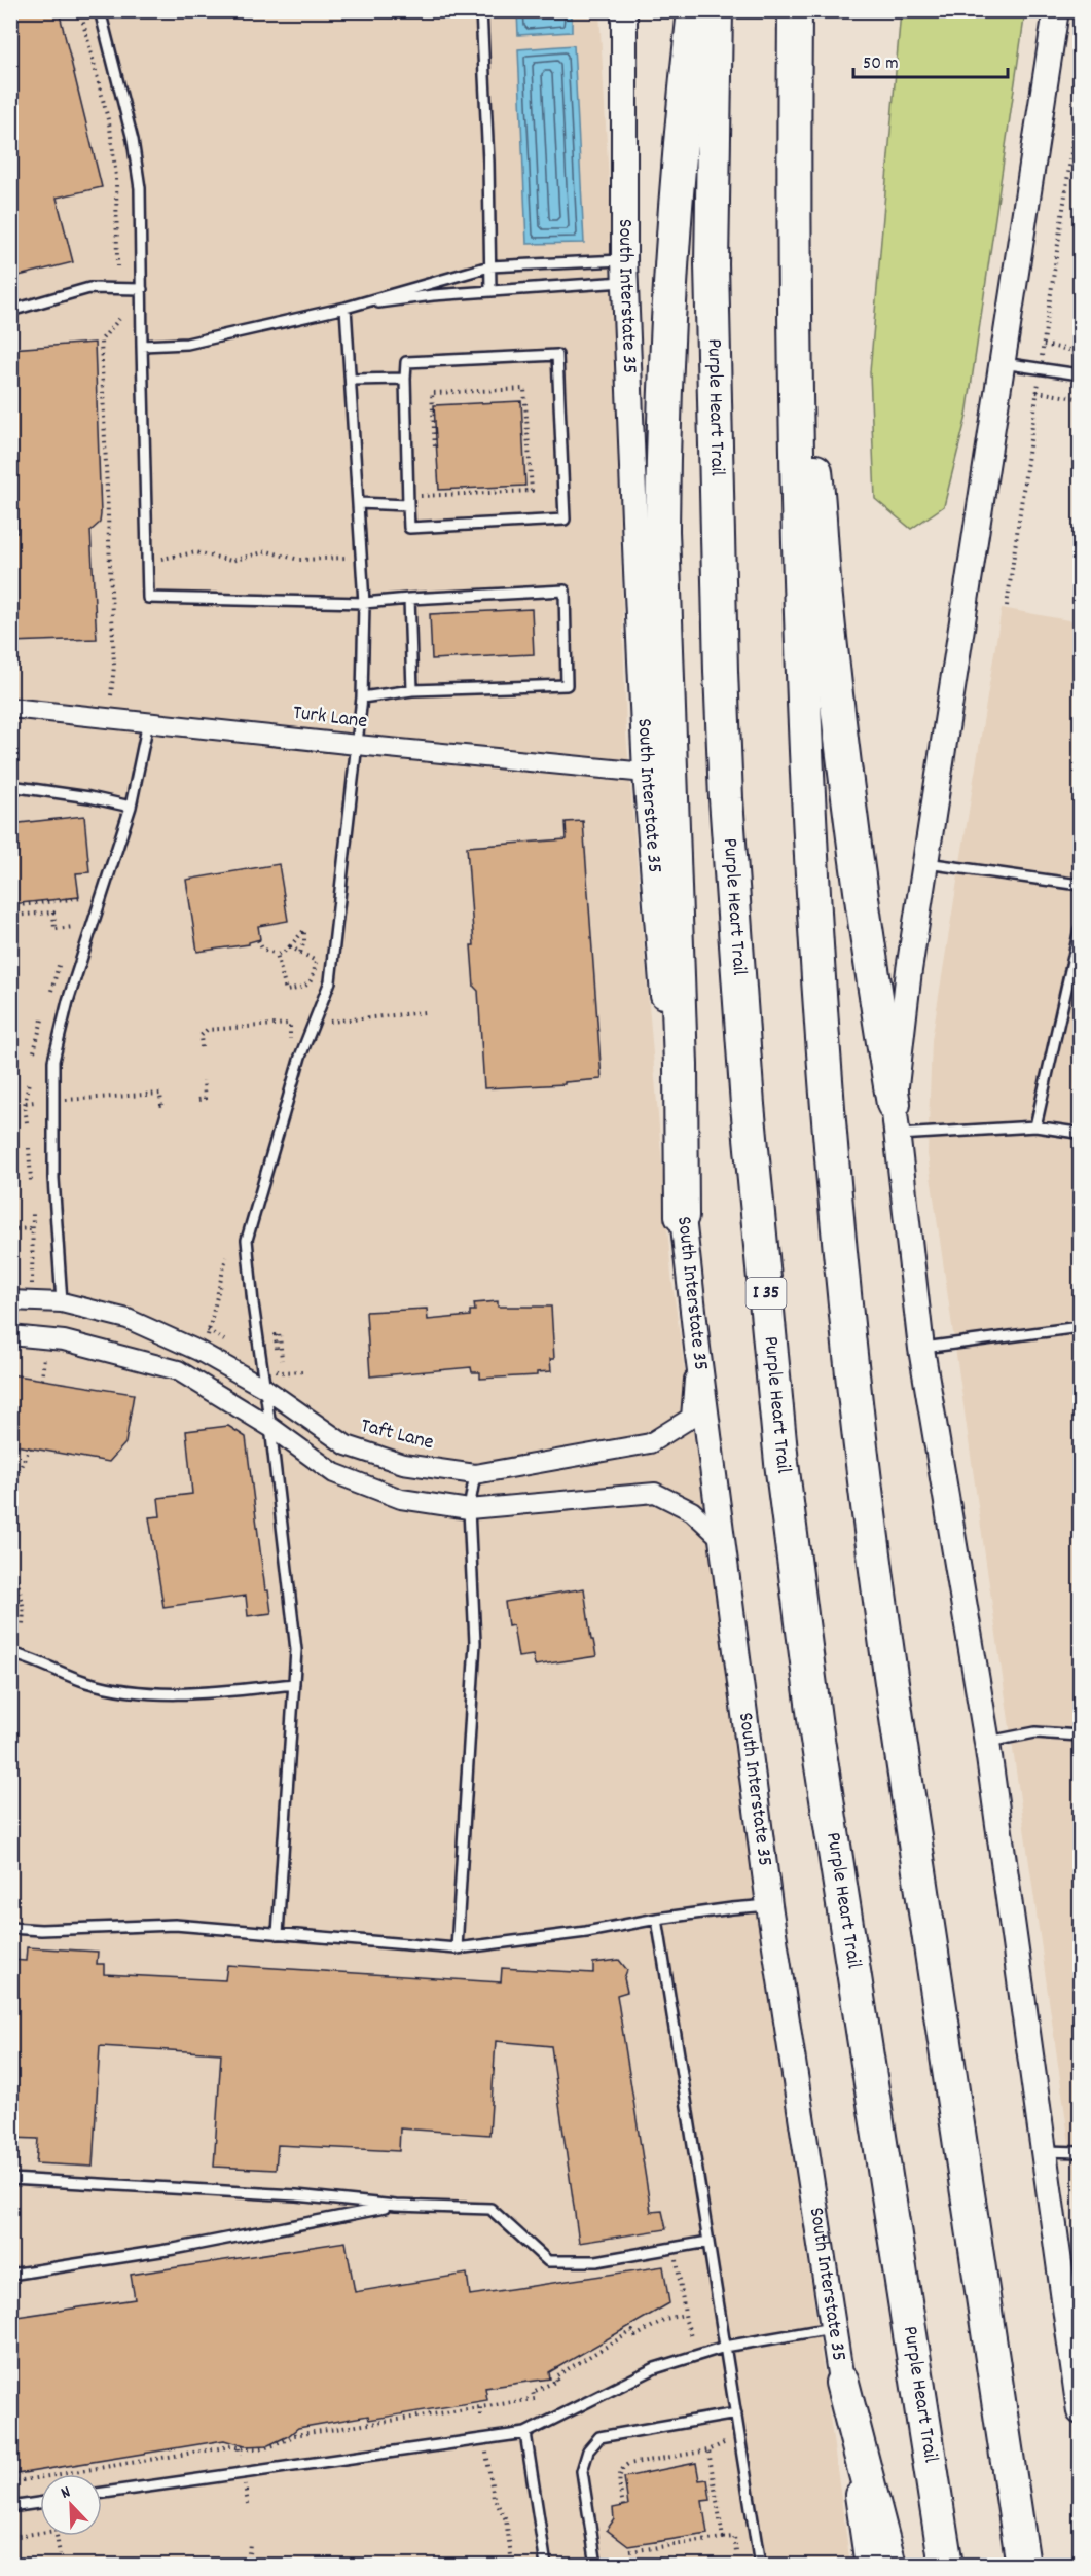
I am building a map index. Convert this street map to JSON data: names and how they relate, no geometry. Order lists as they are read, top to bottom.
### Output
{
  "streets": {
    "highway": ["Purple Heart Trail", "I 35"],
    "main road": ["South Interstate 35"],
    "street": ["Turk Lane", "Taft Lane"]
  },
  "crossings": [
    ["South Interstate 35", "Turk Lane"],
    ["South Interstate 35", "Taft Lane"]
  ],
  "scale_bar": "50 m",
  "north": "top left"
}
